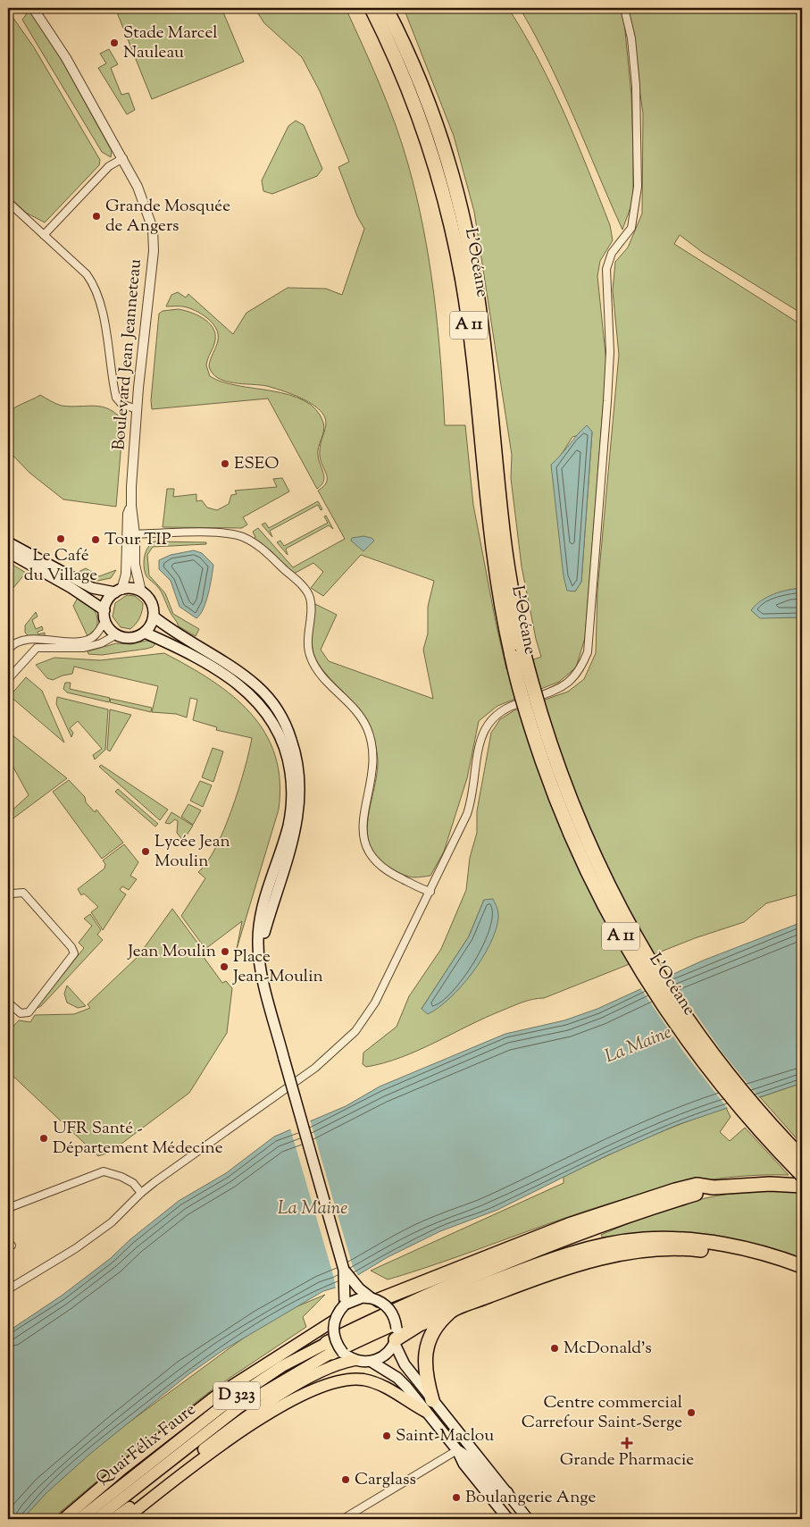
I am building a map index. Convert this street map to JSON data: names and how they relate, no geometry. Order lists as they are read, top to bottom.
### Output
{
  "streets": {
    "highway": [
      "L’Océane",
      "A 11",
      "D 323",
      "Quai Félix Faure"
    ],
    "street": ["Boulevard Jean Jeanneteau"]
  },
  "water": ["La Maine"],
  "places": {
    "other": [
      "Stade Marcel Nauleau",
      "Grande Mosquée de Angers",
      "ESEO",
      "Le Café du Village",
      "Tour TIP",
      "Lycée Jean Moulin",
      "Jean Moulin",
      "Place Jean-Moulin",
      "UFR Santé - Département Médecine",
      "McDonald's",
      "Centre commercial Carrefour Saint-Serge",
      "Saint-Maclou",
      "Carglass",
      "Boulangerie Ange"
    ],
    "health": ["Grande Pharmacie"]
  }
}
